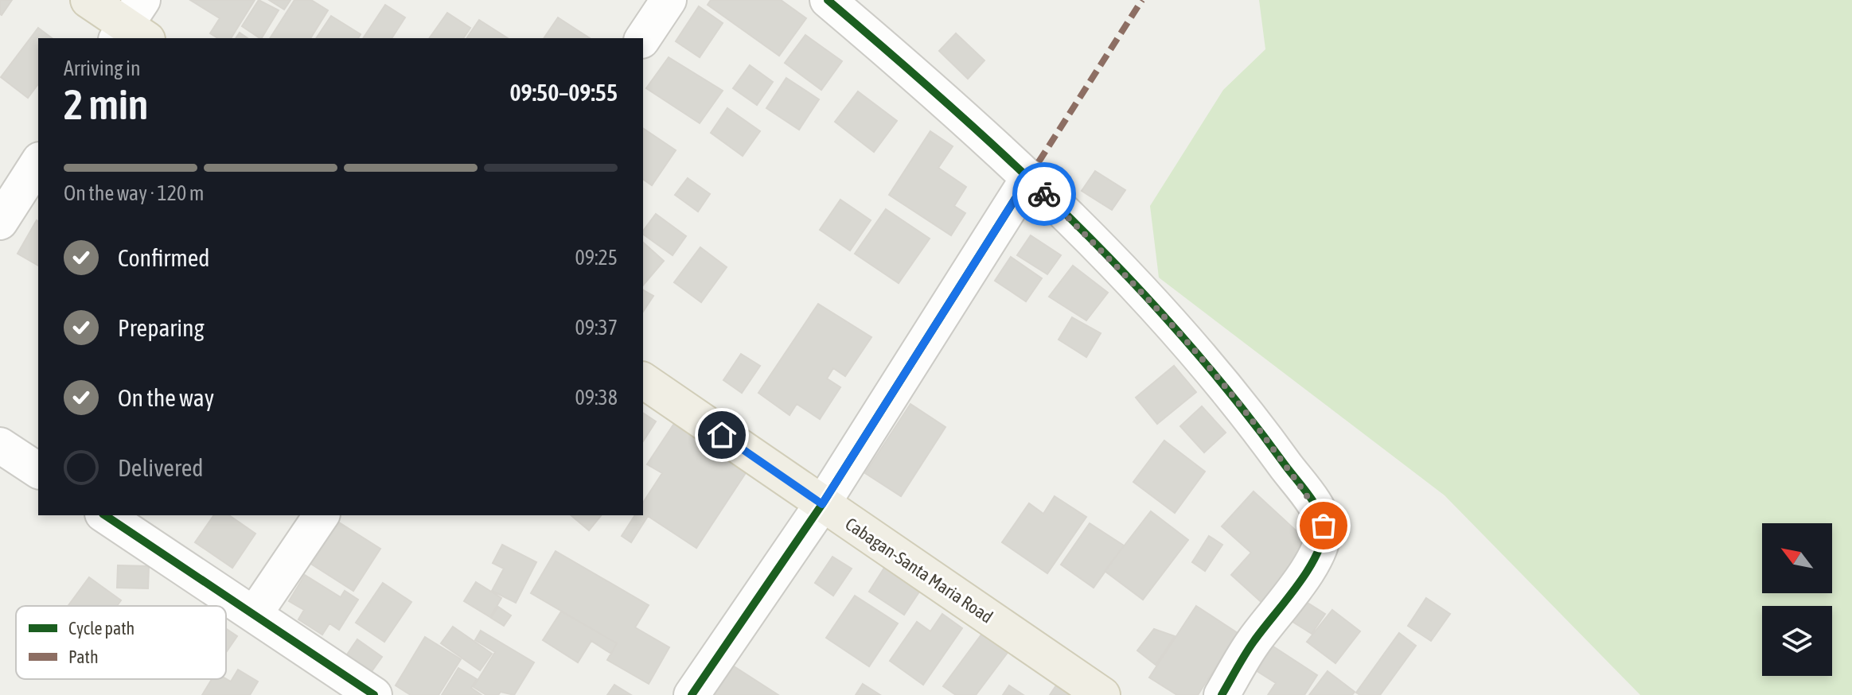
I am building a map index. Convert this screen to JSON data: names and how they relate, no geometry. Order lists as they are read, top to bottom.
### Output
{
  "streets": {
    "main road": ["Cabagan-Santa Maria Road"]
  },
  "legend": ["Cycle path", "Path"],
  "north": "top left",
  "page": {
    "heading": ["2 min", "Arriving in", "09:50–09:55"],
    "bar": "On the way · 120 m",
    "list": [
      ["Confirmed", "09:25"],
      ["Preparing", "09:37"],
      ["On the way", "09:38"],
      "Delivered"
    ]
  }
}
